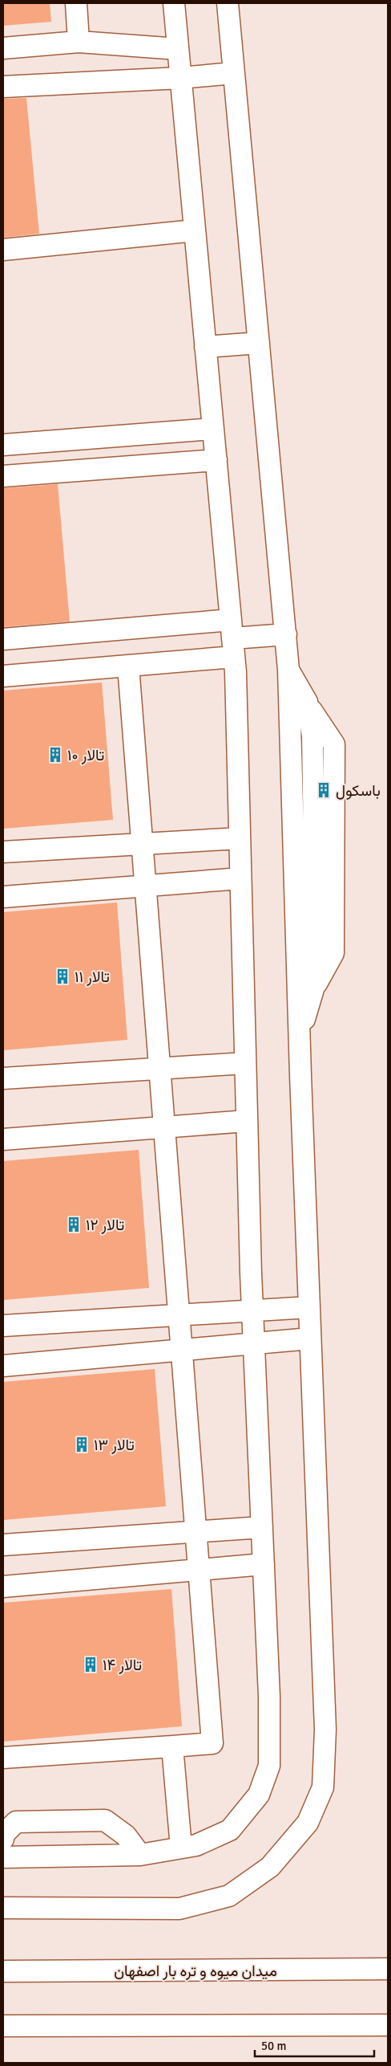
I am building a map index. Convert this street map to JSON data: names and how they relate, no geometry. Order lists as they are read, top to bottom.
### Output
{
  "streets": {
    "lane": ["میدان میوه و تره بار اصفهان"]
  },
  "places": {
    "building": [
      "تالار ۱۰",
      "باسكول",
      "تالار ۱۱",
      "تالار ۱۲",
      "تالار ۱۳",
      "تالار ۱۴"
    ]
  },
  "scale_bar": "50 m"
}
